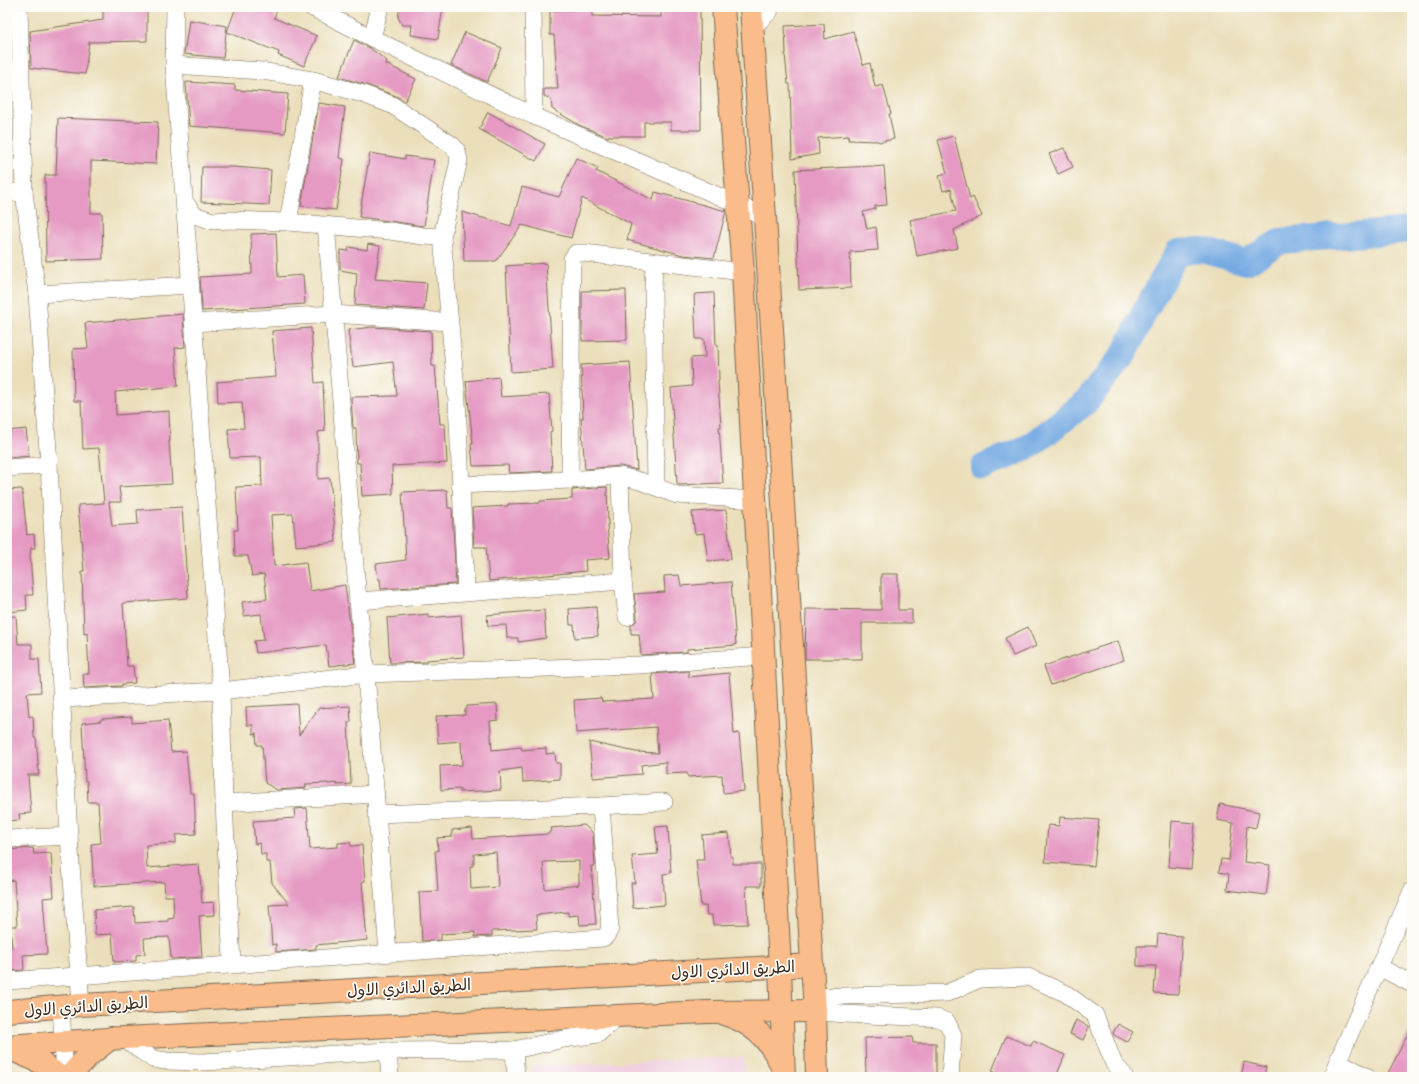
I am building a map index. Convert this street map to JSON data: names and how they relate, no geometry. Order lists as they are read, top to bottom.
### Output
{
  "streets": {
    "main road": ["الطريق الدائري الاول"]
  }
}
